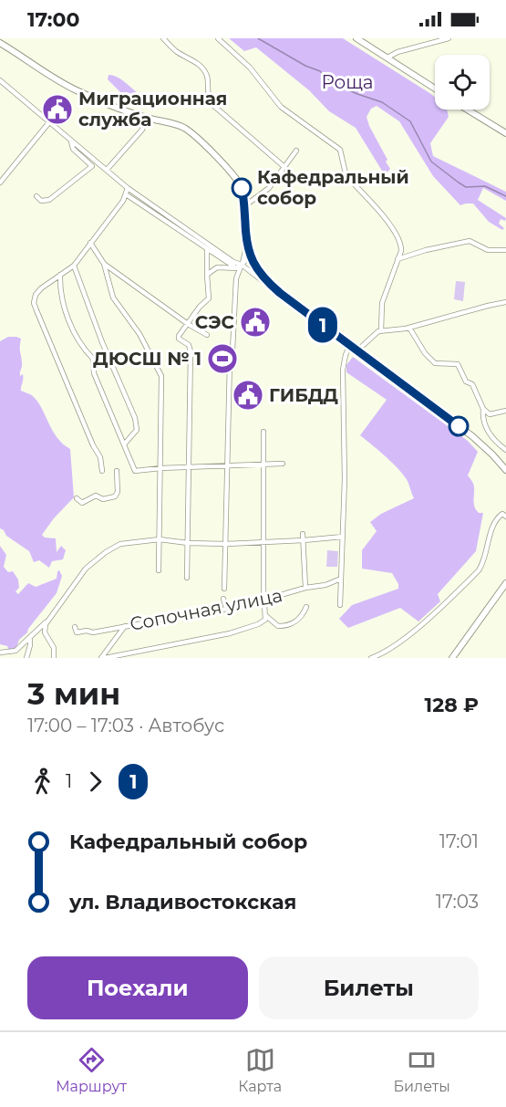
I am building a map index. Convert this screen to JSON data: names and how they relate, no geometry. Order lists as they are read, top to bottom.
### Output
{
  "streets": {
    "street": ["Сопочная улица"]
  },
  "parks": ["Роща"],
  "places": {
    "public building": ["Миграционная служба", "СЭС", "ГИБДД"],
    "other": ["Кафедральный собор"],
    "sports": ["ДЮСШ № 1"]
  },
  "lines": ["bus line 1"],
  "page": {
    "status": "17:00",
    "on_map": "1",
    "heading": ["3 мин", "17:00 – 17:03 · Автобус", "128 ₽"],
    "legs": ["1", "1"],
    "list": [
      {
        "name": "Кафедральный собор",
        "value": "17:01"
      },
      {
        "name": "ул. Владивостокская",
        "value": "17:03"
      }
    ],
    "buttons": ["Поехали", "Билеты"],
    "tabs": ["Маршрут", "Карта", "Билеты"]
  }
}
